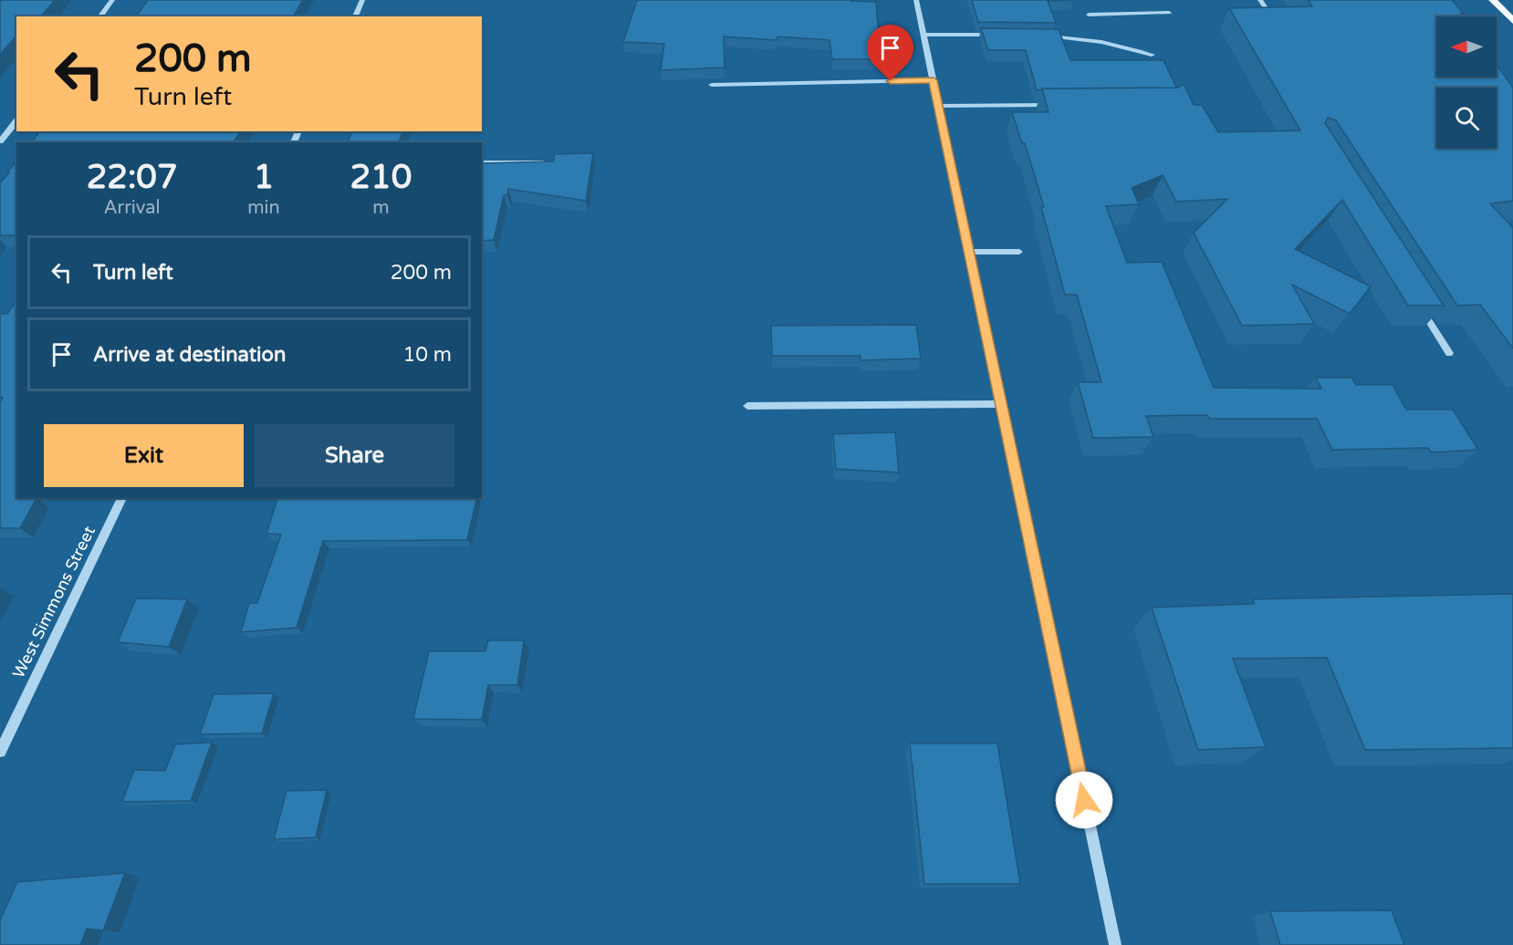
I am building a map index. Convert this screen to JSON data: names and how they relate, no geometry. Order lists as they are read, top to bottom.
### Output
{
  "streets": {
    "street": ["West Simmons Street"]
  },
  "north": "left",
  "page": {
    "turn": ["200 m", "Turn left"],
    "eta": [
      "22:07",
      "Arrival",
      "1",
      "min",
      "210",
      "m"
    ],
    "list": [
      {
        "name": "Turn left",
        "value": "200 m"
      },
      {
        "name": "Arrive at destination",
        "value": "10 m"
      }
    ],
    "buttons": ["Exit", "Share"]
  }
}
